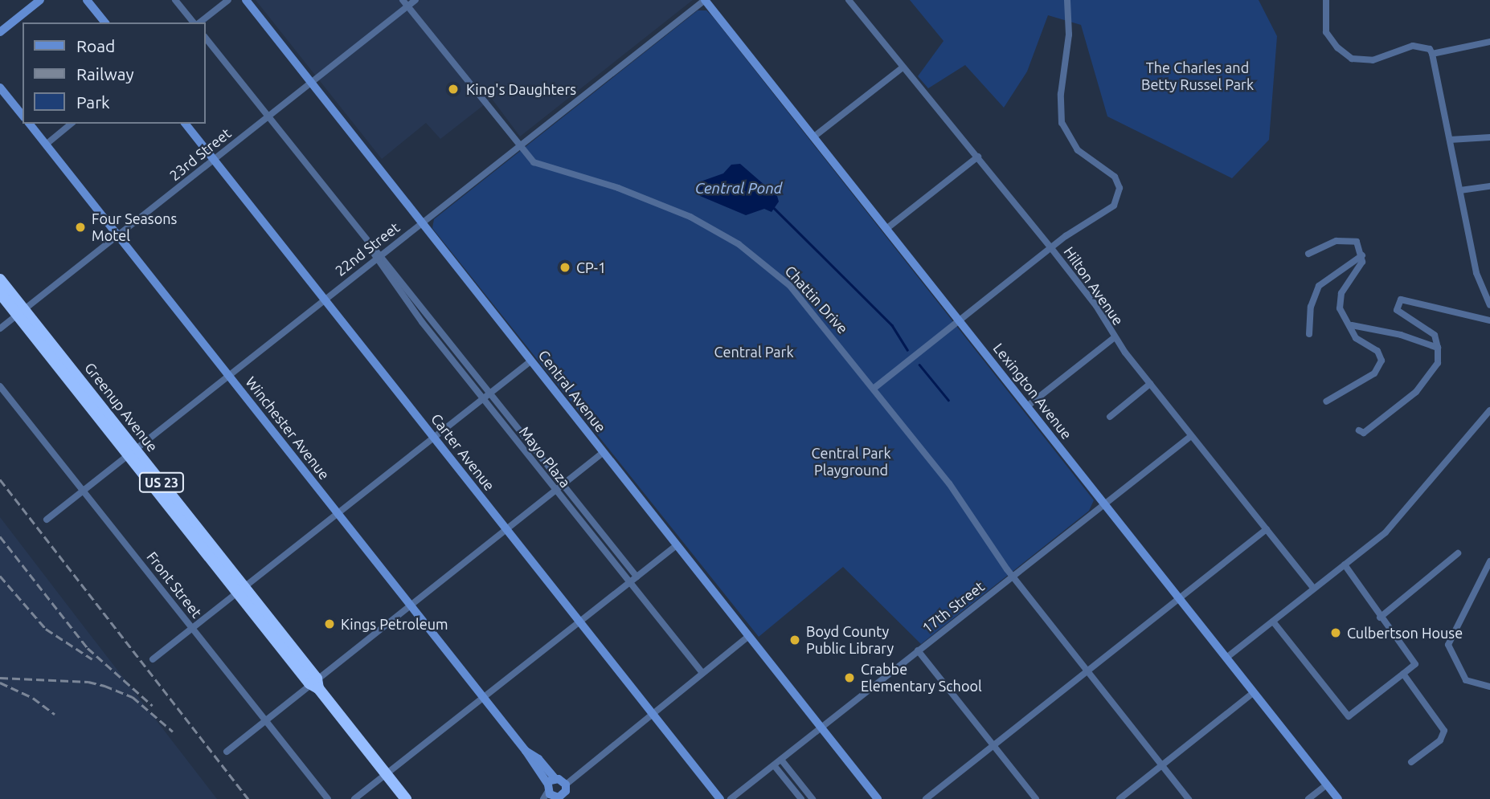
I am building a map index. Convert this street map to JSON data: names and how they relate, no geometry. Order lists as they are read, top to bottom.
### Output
{
  "streets": {
    "highway": ["Greenup Avenue", "US 23"],
    "street": [
      "23rd Street",
      "22nd Street",
      "Hilton Avenue",
      "Chattin Drive",
      "Central Avenue",
      "Lexington Avenue",
      "Winchester Avenue",
      "Carter Avenue",
      "Mayo Plaza",
      "Front Street",
      "17th Street"
    ]
  },
  "crossings": [
    ["23rd Street", "Chattin Drive"],
    ["23rd Street", "Central Avenue"],
    ["23rd Street", "Greenup Avenue"],
    ["23rd Street", "Winchester Avenue"],
    ["23rd Street", "Carter Avenue"],
    ["23rd Street", "Mayo Plaza"],
    ["22nd Street", "Chattin Drive"],
    ["22nd Street", "Central Avenue"],
    ["22nd Street", "Lexington Avenue"],
    ["22nd Street", "Greenup Avenue"],
    ["22nd Street", "Winchester Avenue"],
    ["22nd Street", "Carter Avenue"],
    ["22nd Street", "Mayo Plaza"],
    ["22nd Street", "Front Street"],
    ["Hilton Avenue", "17th Street"],
    ["Chattin Drive", "17th Street"],
    ["Central Avenue", "17th Street"],
    ["Lexington Avenue", "17th Street"]
  ],
  "water": ["Central Pond"],
  "parks": ["The Charles and Betty Russel Park", "Central Park", "Central Park Playground"],
  "places": [
    "King's Daughters",
    "Four Seasons Motel",
    "CP-1",
    "Kings Petroleum",
    "Culbertson House",
    "Boyd County Public Library",
    "Crabbe Elementary School"
  ],
  "legend": ["Road", "Railway", "Park"]
}
